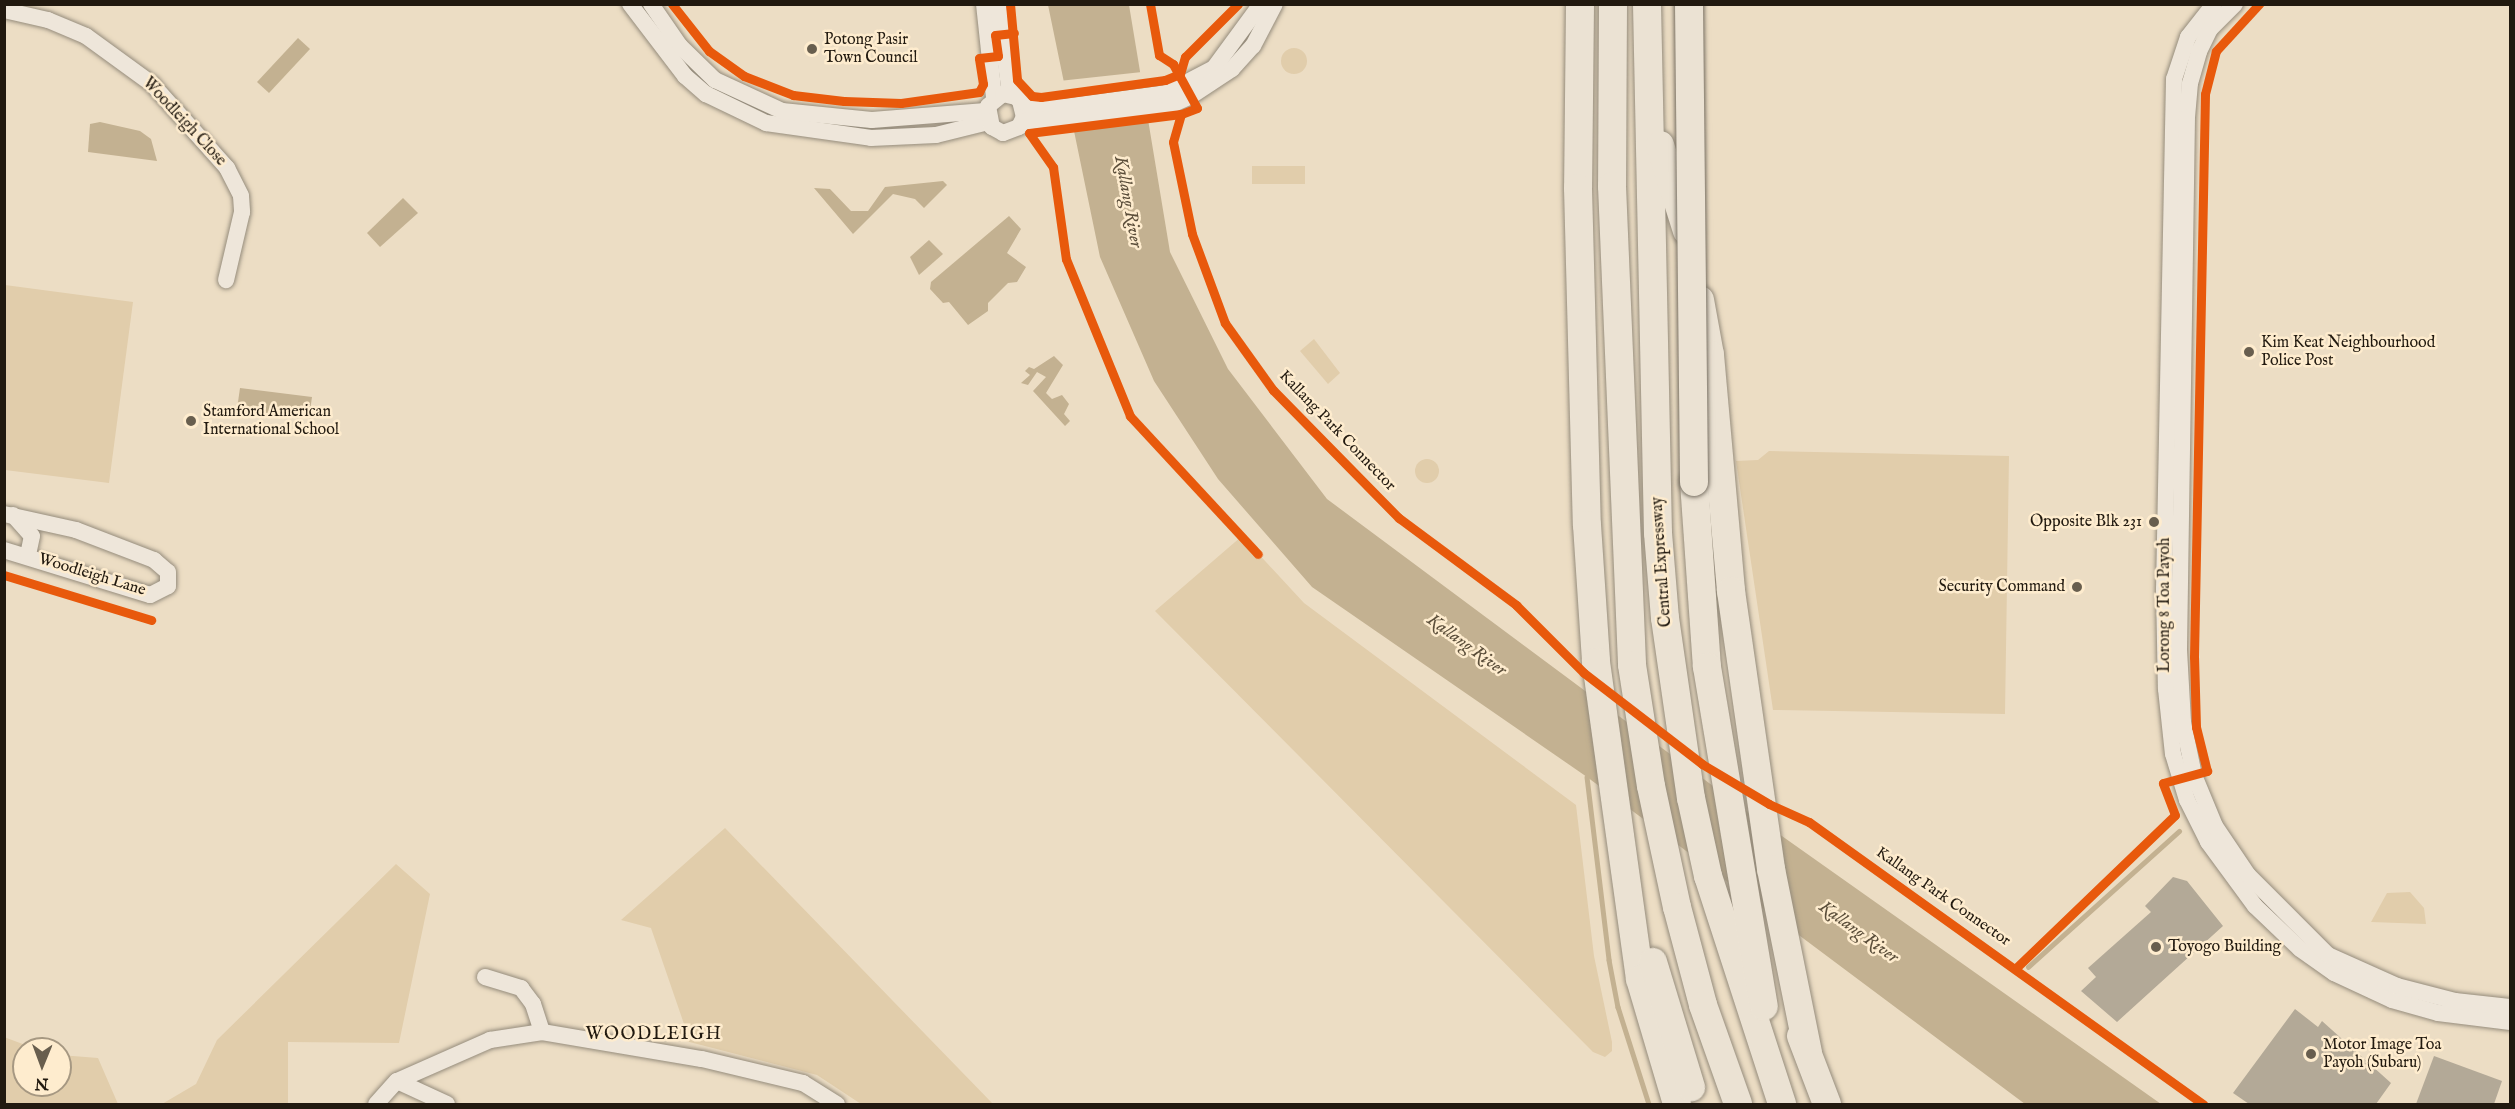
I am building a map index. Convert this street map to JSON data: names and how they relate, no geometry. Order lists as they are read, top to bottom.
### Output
{
  "streets": {
    "highway": ["Central Expressway"],
    "street": ["Woodleigh Close", "Woodleigh Lane", "Lorong 8 Toa Payoh"],
    "cycle path": ["Kallang Park Connector"]
  },
  "districts": ["WOODLEIGH"],
  "water": ["Kallang River"],
  "places": [
    "Potong Pasir Town Council",
    "Kim Keat Neighbourhood Police Post",
    "Stamford American International School",
    "Opposite Blk 231",
    "Security Command",
    "Toyogo Building",
    "Motor Image Toa Payoh (Subaru)"
  ],
  "north": "bottom"
}
